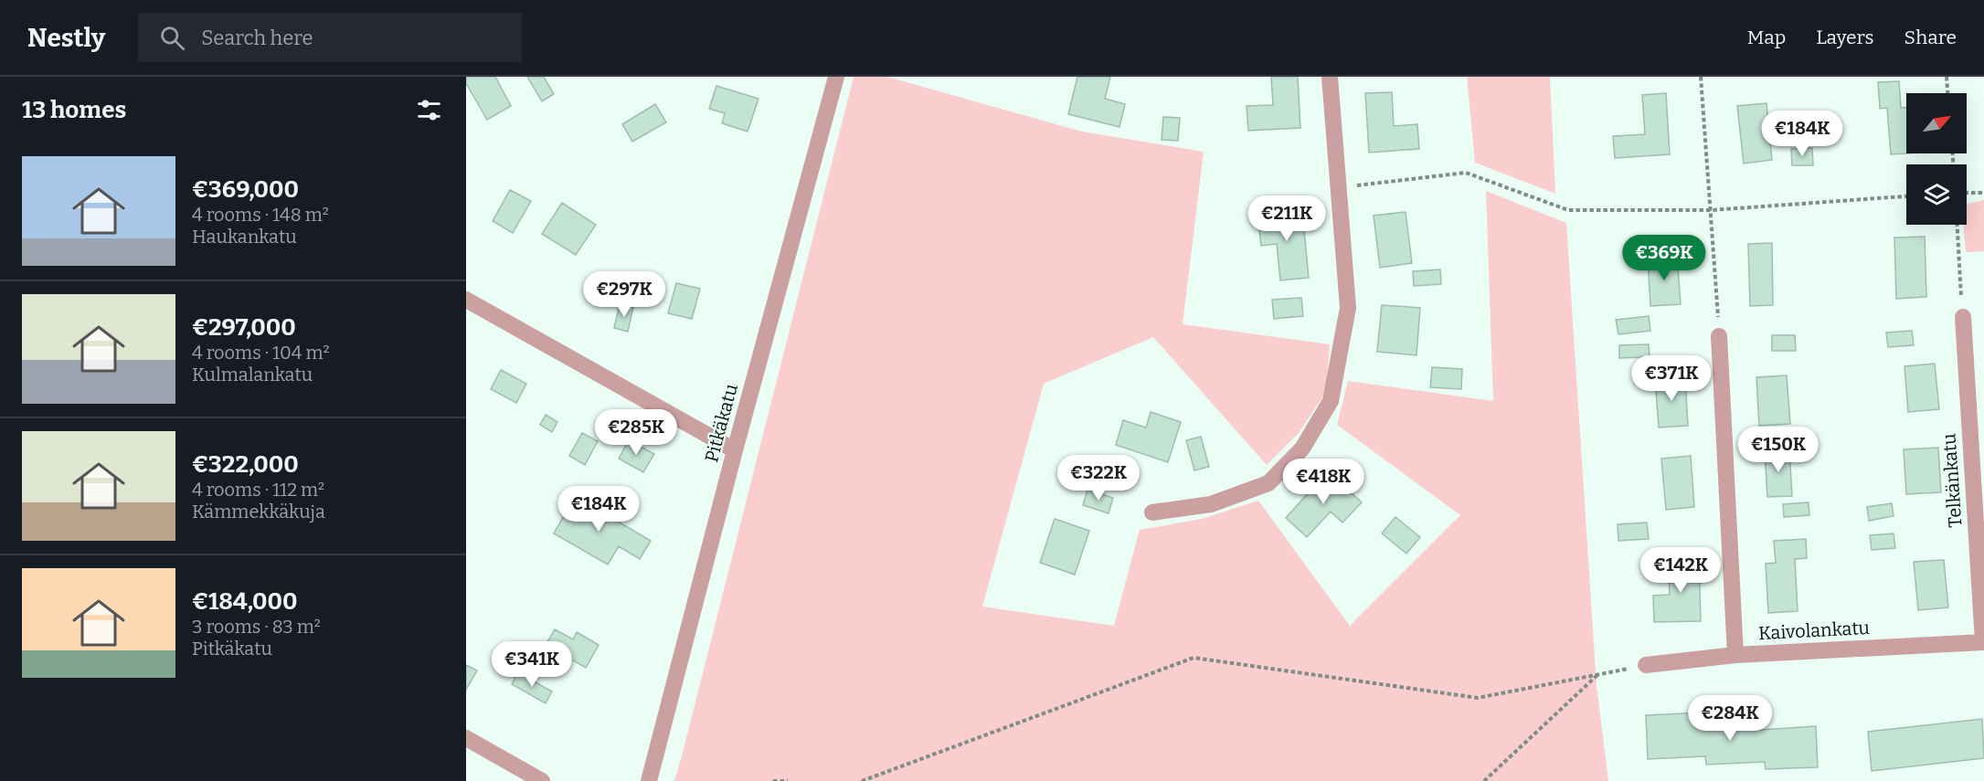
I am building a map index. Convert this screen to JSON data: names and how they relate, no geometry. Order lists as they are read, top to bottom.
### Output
{
  "streets": {
    "street": ["Pitkäkatu", "Telkänkatu", "Kaivolankatu"]
  },
  "crossings": [
    ["Telkänkatu", "Kaivolankatu"]
  ],
  "north": "top right",
  "page": {
    "header": "Nestly",
    "search": "Search here",
    "nav": ["Map", "Layers", "Share"],
    "heading": "13 homes",
    "price": [
      "€184K",
      "€211K",
      "€369K",
      "€297K",
      "€371K",
      "€285K",
      "€150K",
      "€322K",
      "€418K",
      "€184K",
      "€142K",
      "€341K",
      "€284K"
    ],
    "list": [
      {
        "name": "€369,000",
        "note": "4 rooms · 148 m² · Haukankatu"
      },
      {
        "name": "€297,000",
        "note": "4 rooms · 104 m² · Kulmalankatu"
      },
      {
        "name": "€322,000",
        "note": "4 rooms · 112 m² · Kämmekkäkuja"
      },
      {
        "name": "€184,000",
        "note": "3 rooms · 83 m² · Pitkäkatu"
      }
    ]
  }
}
